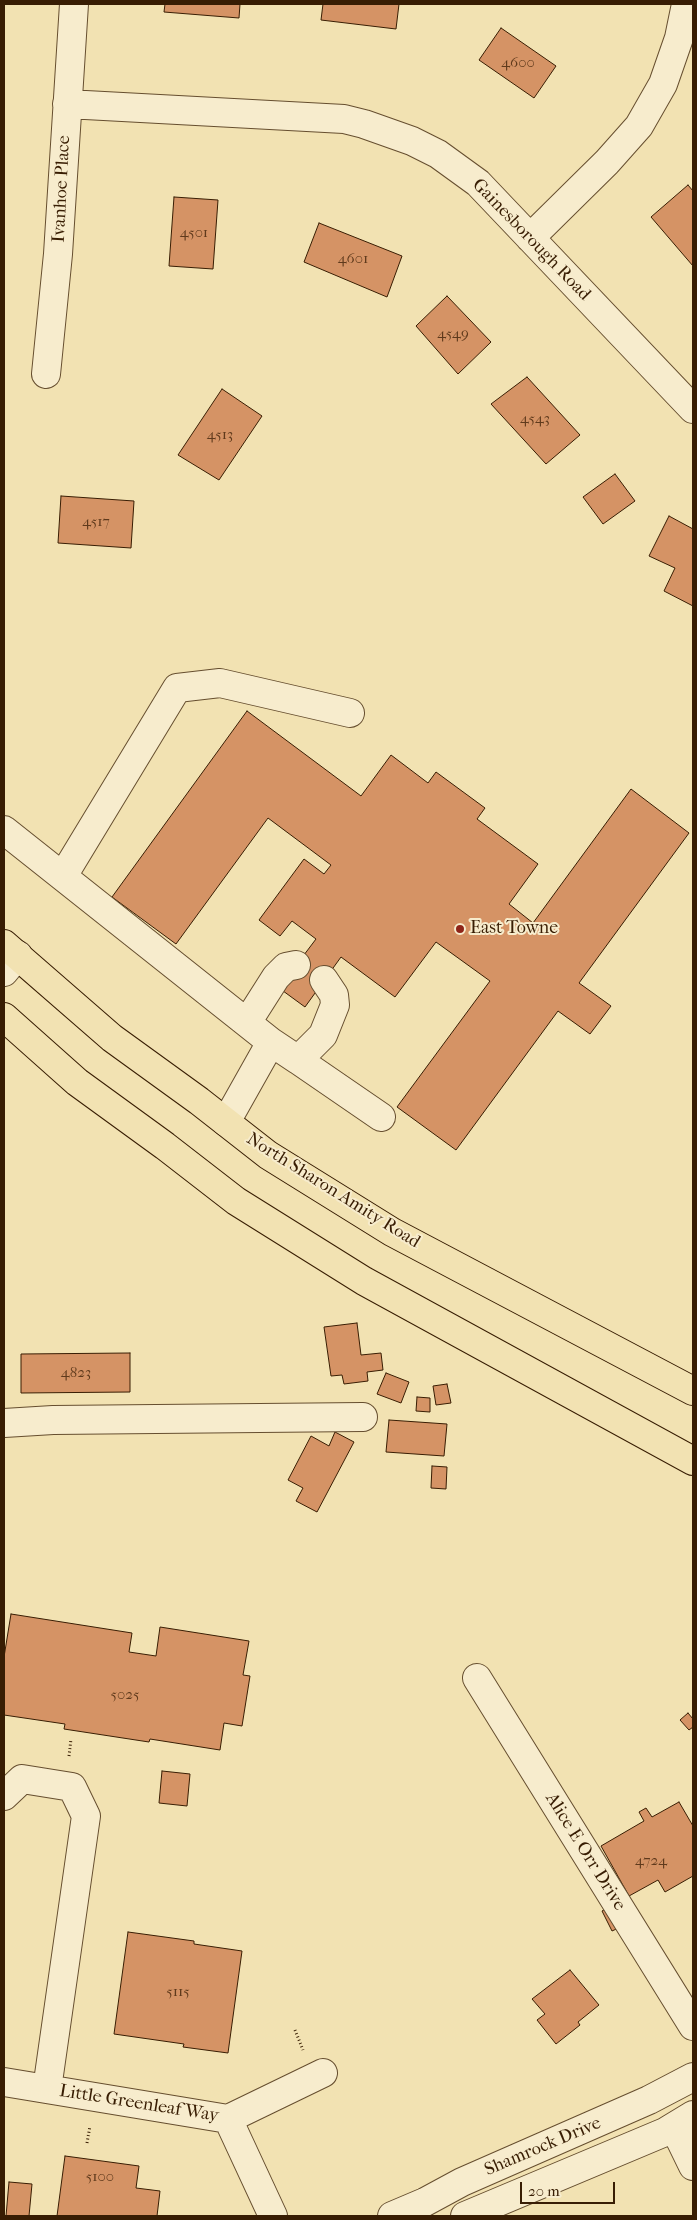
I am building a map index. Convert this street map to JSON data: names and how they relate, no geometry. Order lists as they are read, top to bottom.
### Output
{
  "streets": {
    "main road": ["North Sharon Amity Road"],
    "street": [
      "Ivanhoe Place",
      "Gainesborough Road",
      "Alice E Orr Drive",
      "Little Greenleaf Way",
      "Shamrock Drive"
    ]
  },
  "crossings": [
    ["Ivanhoe Place", "Gainesborough Road"]
  ],
  "places": ["East Towne"],
  "house_numbers": [
    "4600",
    "4501",
    "4601",
    "4549",
    "4543",
    "4513",
    "4517",
    "4823",
    "5025",
    "4724",
    "5115",
    "5100"
  ],
  "scale_bar": "20 m"
}
